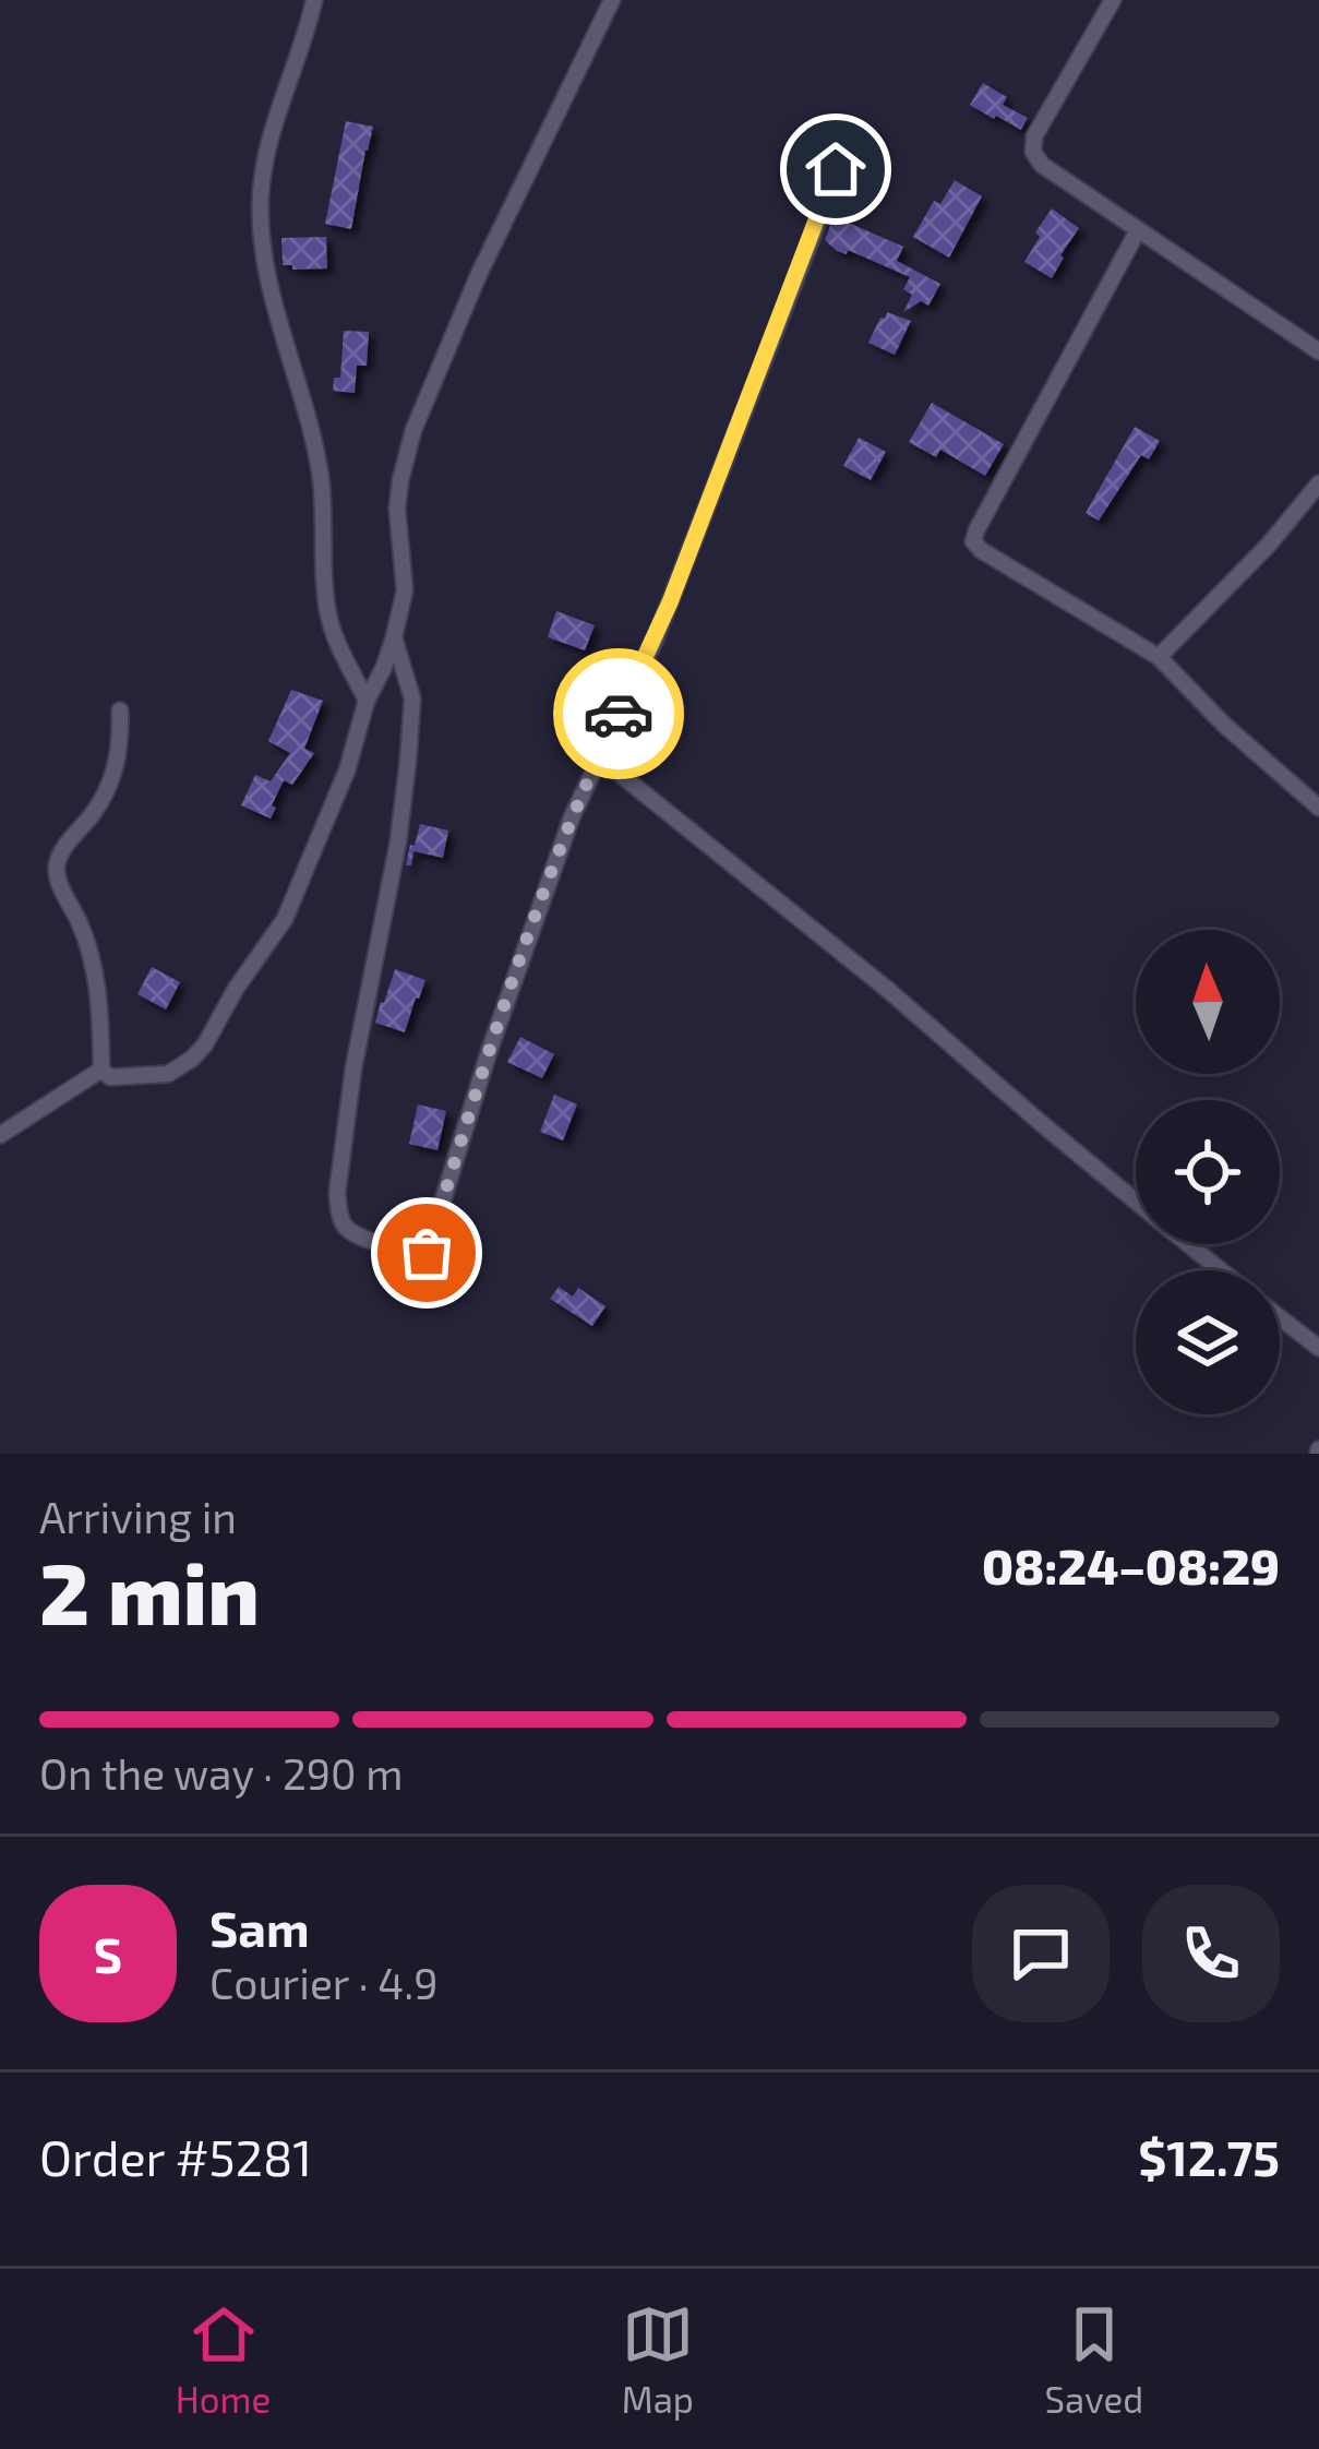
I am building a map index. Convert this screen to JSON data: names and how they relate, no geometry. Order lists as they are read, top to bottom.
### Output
{
  "north": "top",
  "page": {
    "heading": ["2 min", "Arriving in", "08:24–08:29"],
    "panel": [
      "Sam",
      "Courier · 4.9",
      "Order #5281",
      "$12.75"
    ],
    "bar": "On the way · 290 m",
    "round": "S",
    "tabs": ["Home", "Map", "Saved"]
  }
}
